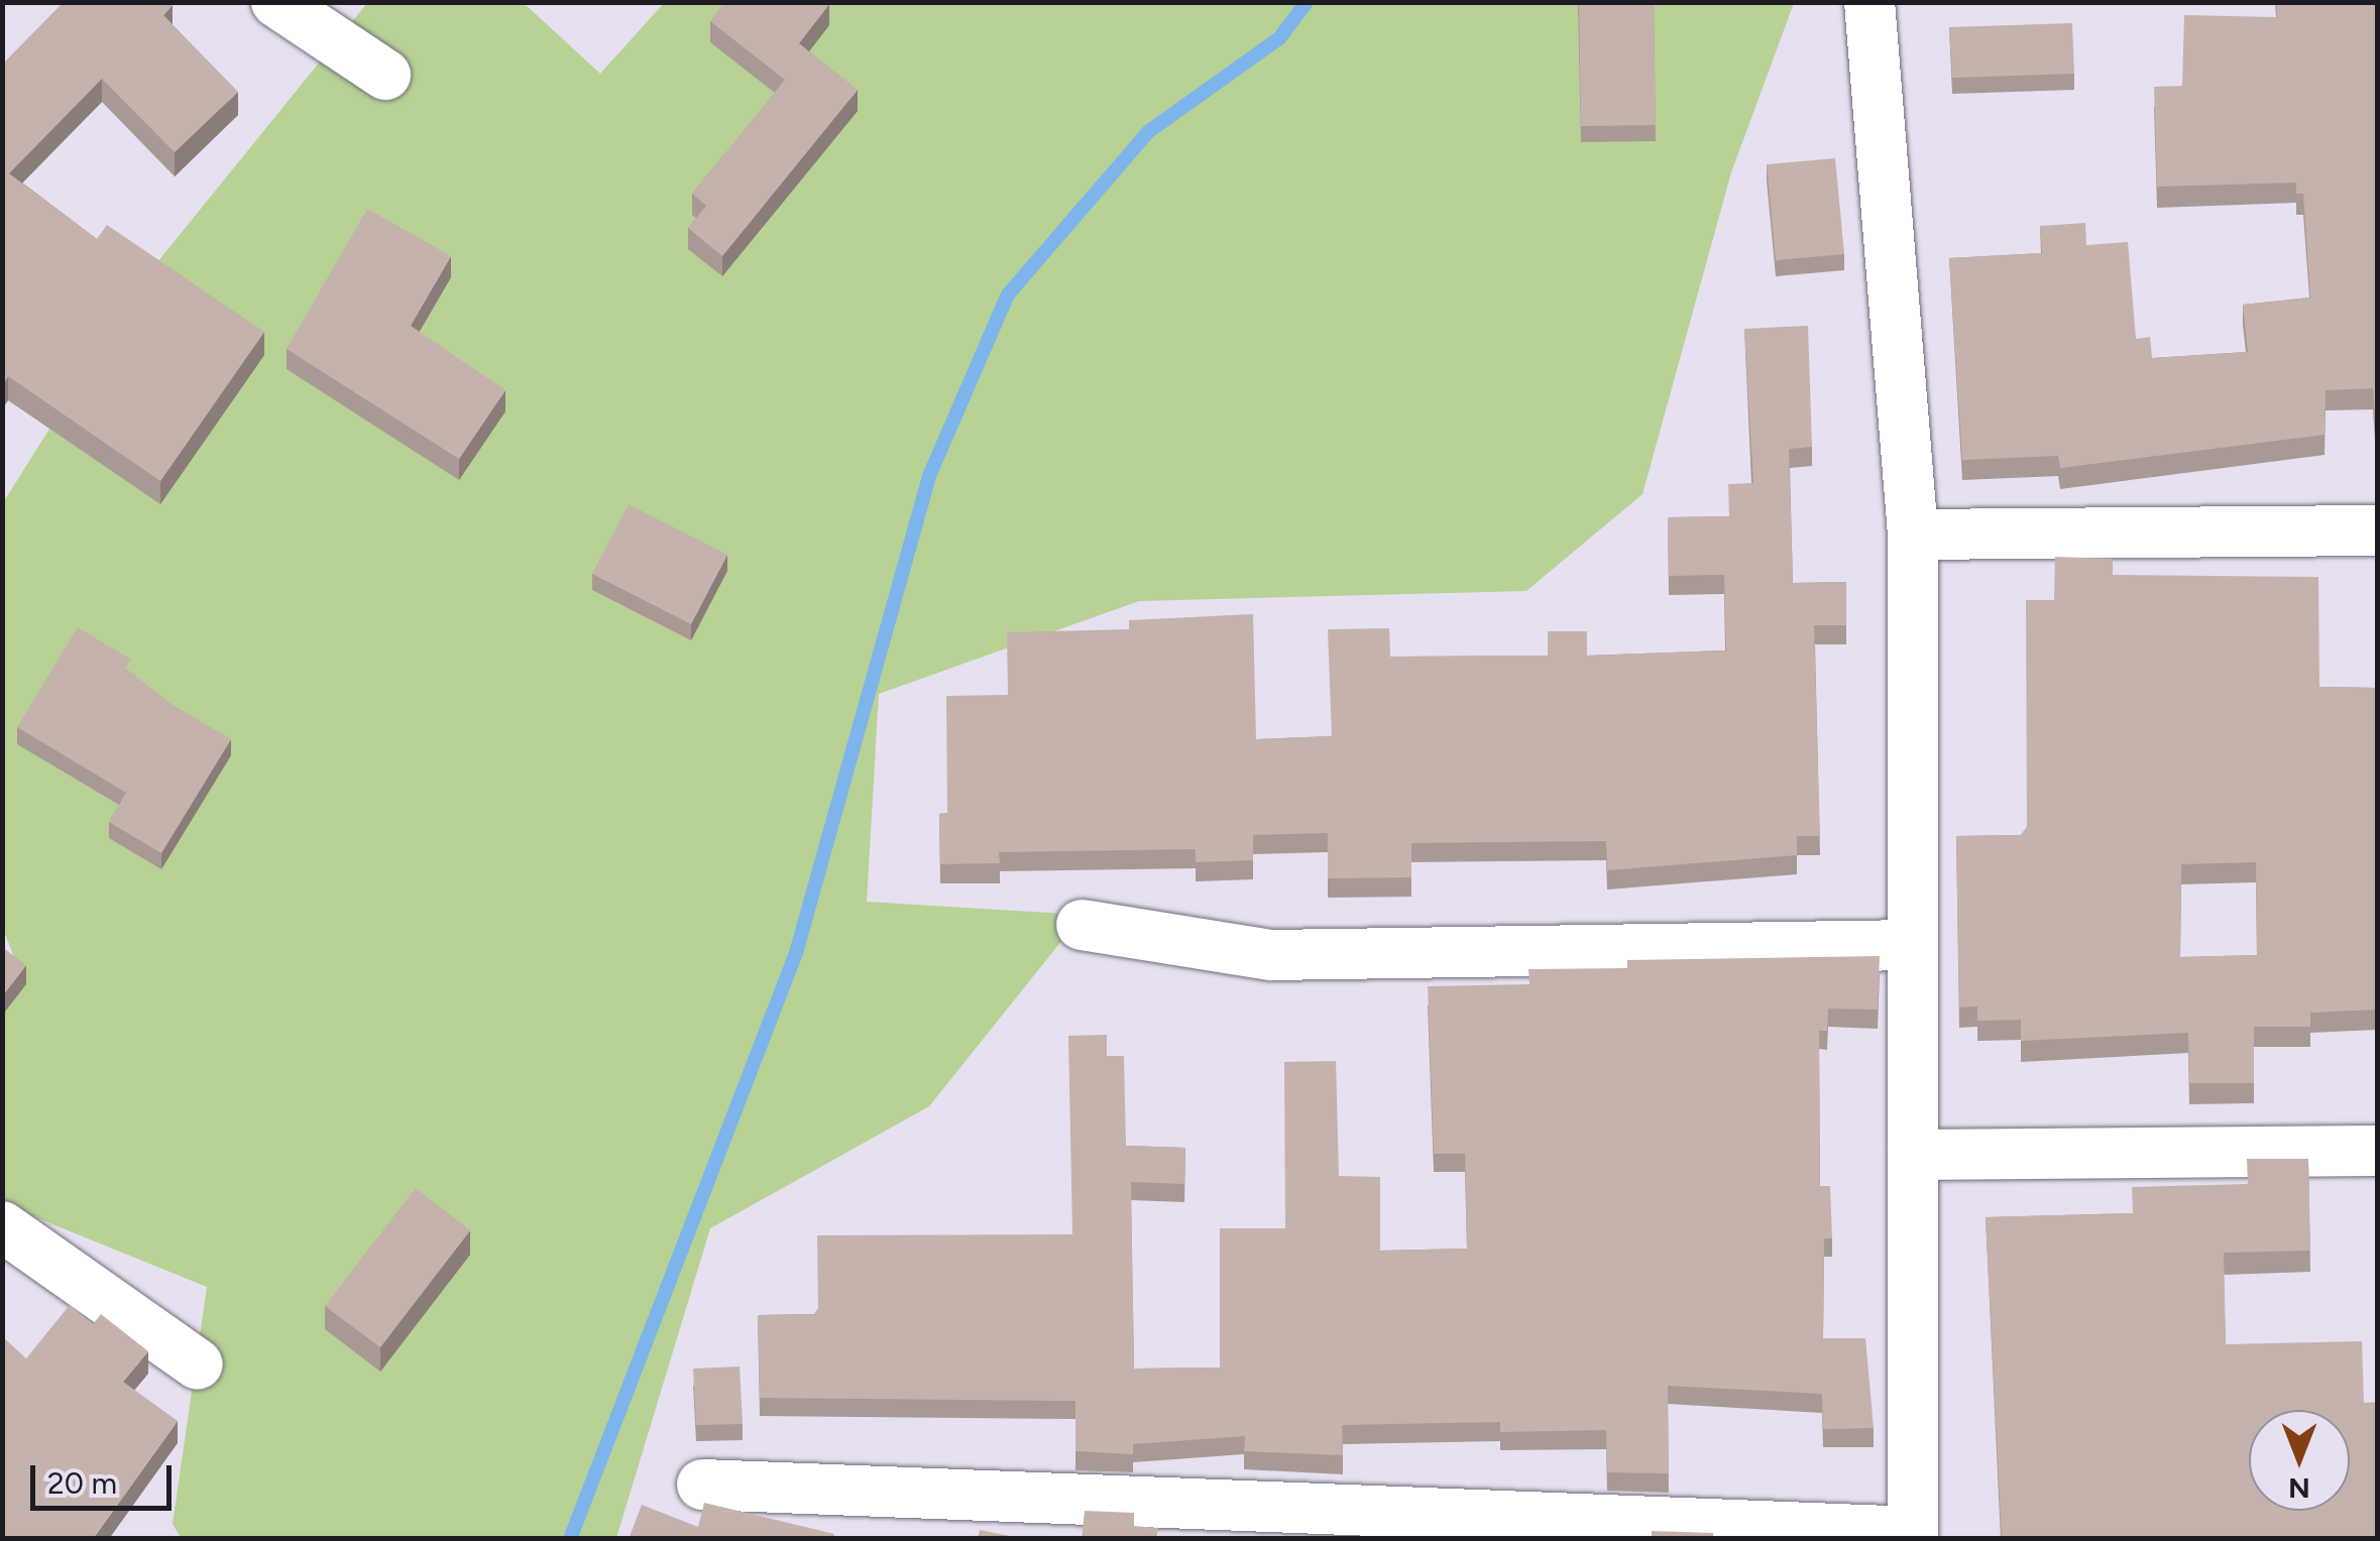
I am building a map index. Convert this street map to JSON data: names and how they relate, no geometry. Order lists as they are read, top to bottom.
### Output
{
  "scale_bar": "20 m",
  "north": "bottom"
}
